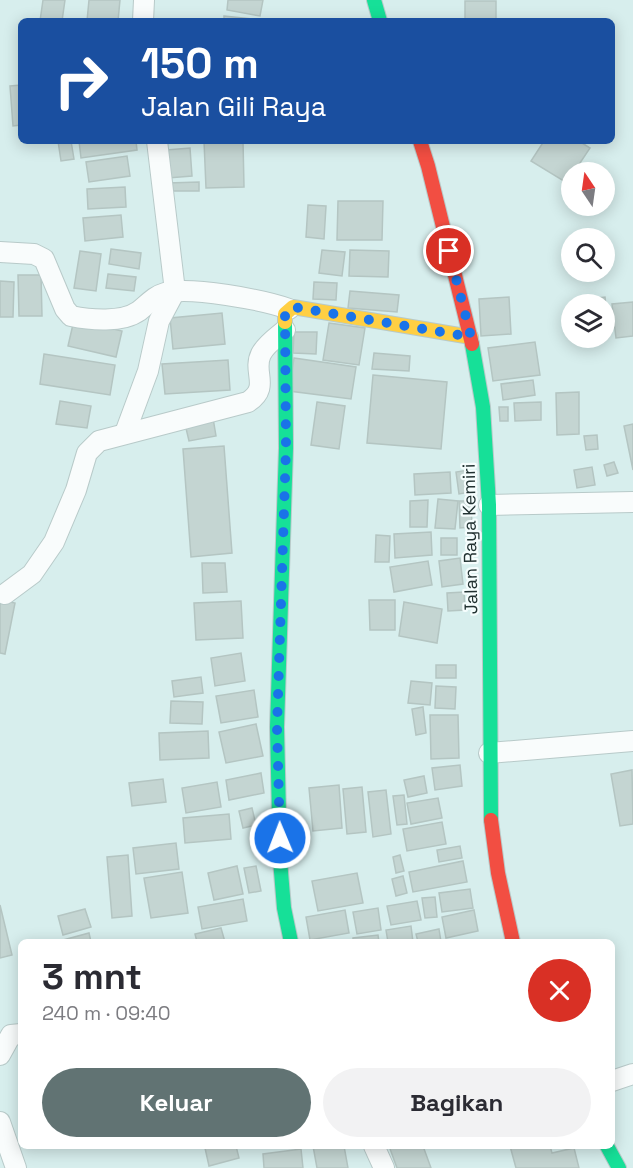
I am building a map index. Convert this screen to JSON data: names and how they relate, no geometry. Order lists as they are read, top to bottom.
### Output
{
  "streets": {
    "street": ["Jalan Raya Kemiri"]
  },
  "north": "top",
  "page": {
    "turn": ["150 m", "Jalan Gili Raya"],
    "heading": ["3 mnt", "240 m · 09:40"],
    "buttons": ["Keluar", "Bagikan"]
  }
}
